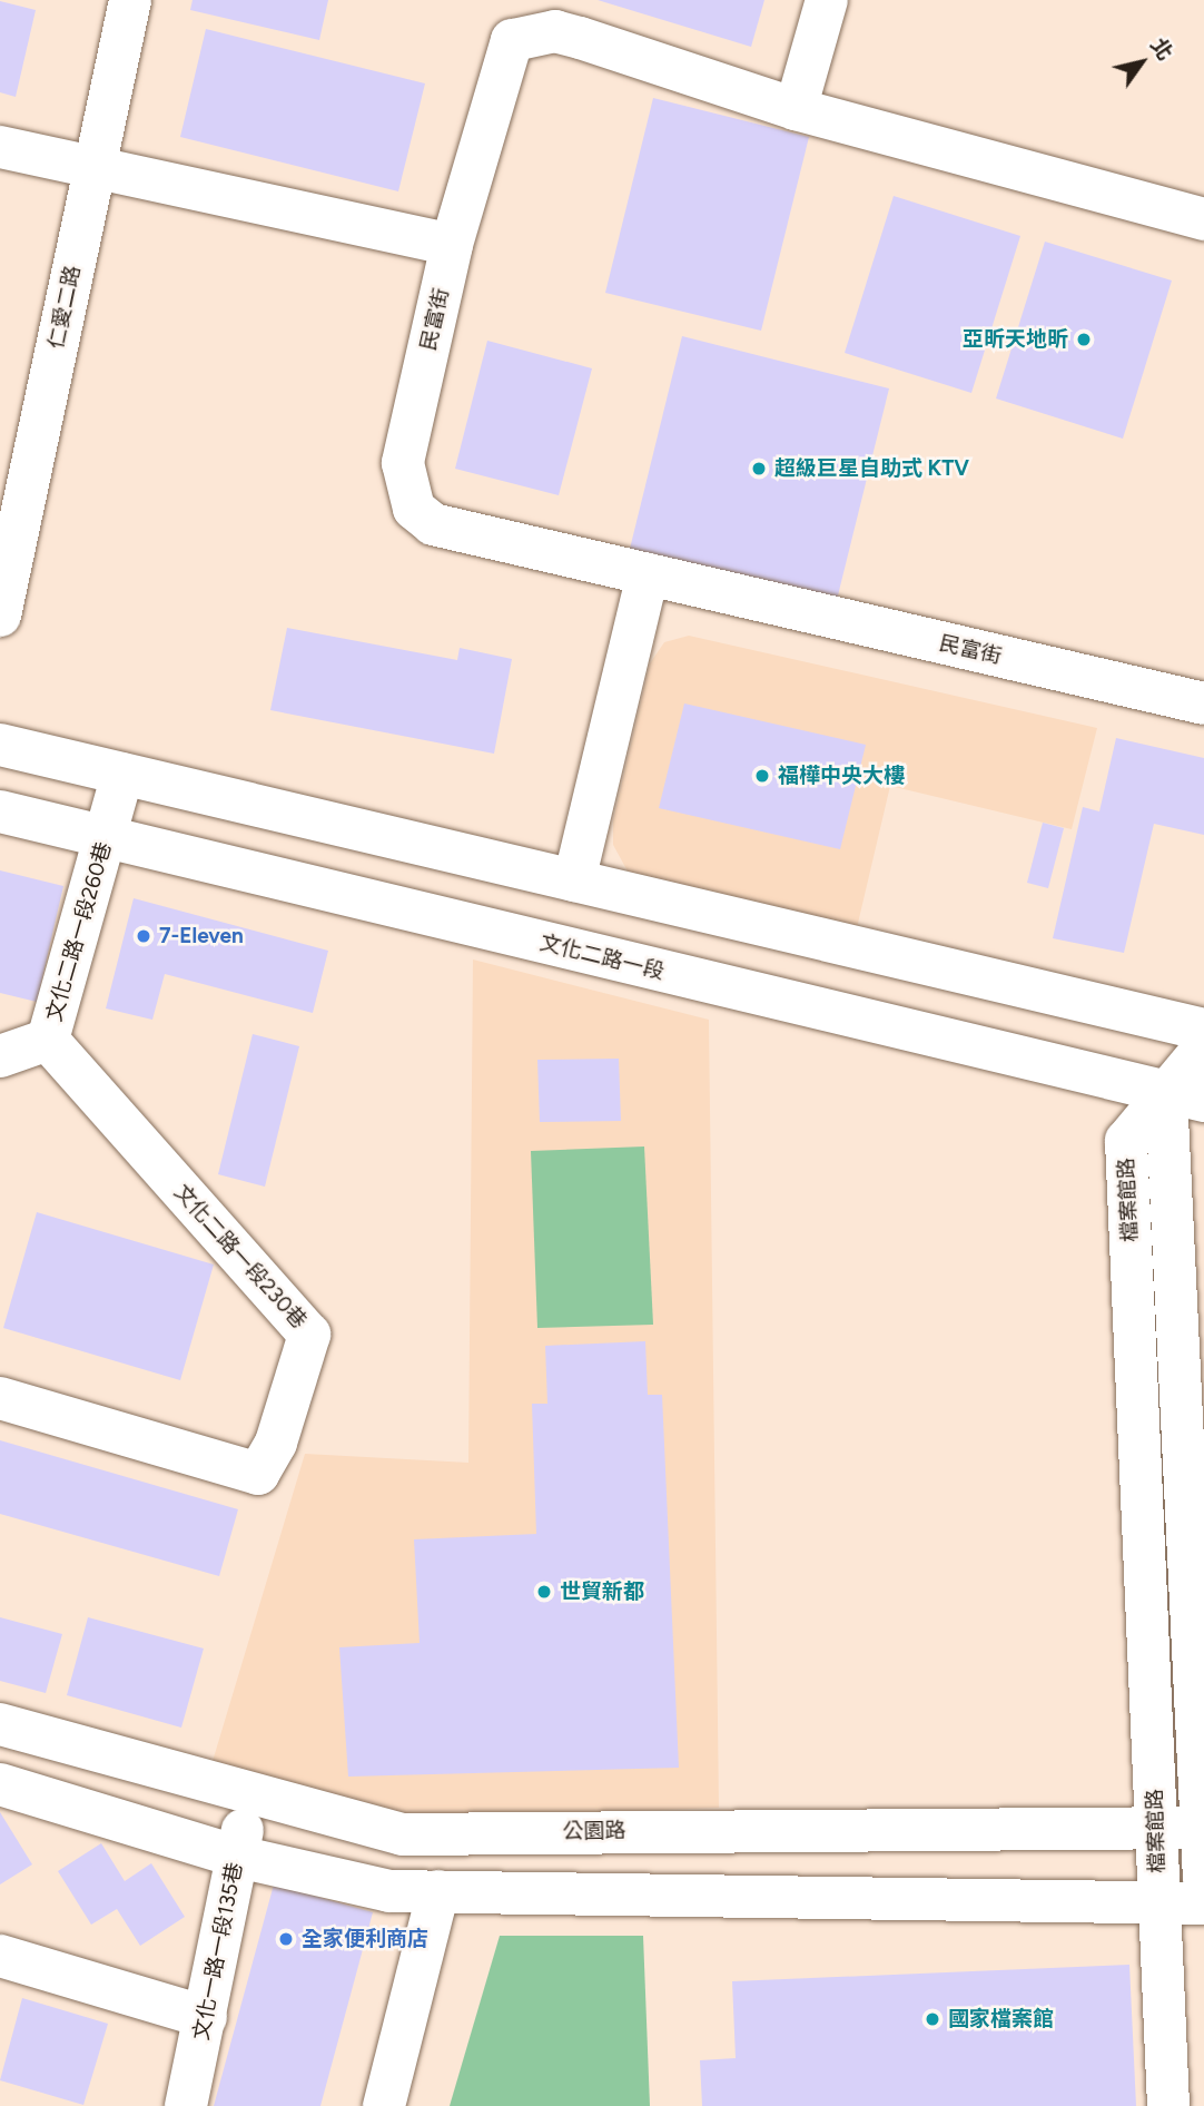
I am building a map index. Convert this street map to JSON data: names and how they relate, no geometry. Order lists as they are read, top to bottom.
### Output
{
  "streets": {
    "street": [
      "仁愛二路",
      "民富街",
      "文化二路一段260巷",
      "文化二路一段",
      "檔案館路",
      "文化二路一段230巷",
      "公園路",
      "文化一路一段135巷"
    ]
  },
  "crossings": [
    ["文化二路一段260巷", "文化二路一段"],
    ["文化二路一段260巷", "文化二路一段230巷"],
    ["文化二路一段", "檔案館路"],
    ["檔案館路", "公園路"],
    ["公園路", "文化一路一段135巷"]
  ],
  "places": [
    "亞昕天地昕",
    "超級巨星自助式 KTV",
    "福樺中央大樓",
    "7-Eleven",
    "世貿新都",
    "全家便利商店",
    "國家檔案館"
  ],
  "north": "top right"
}
